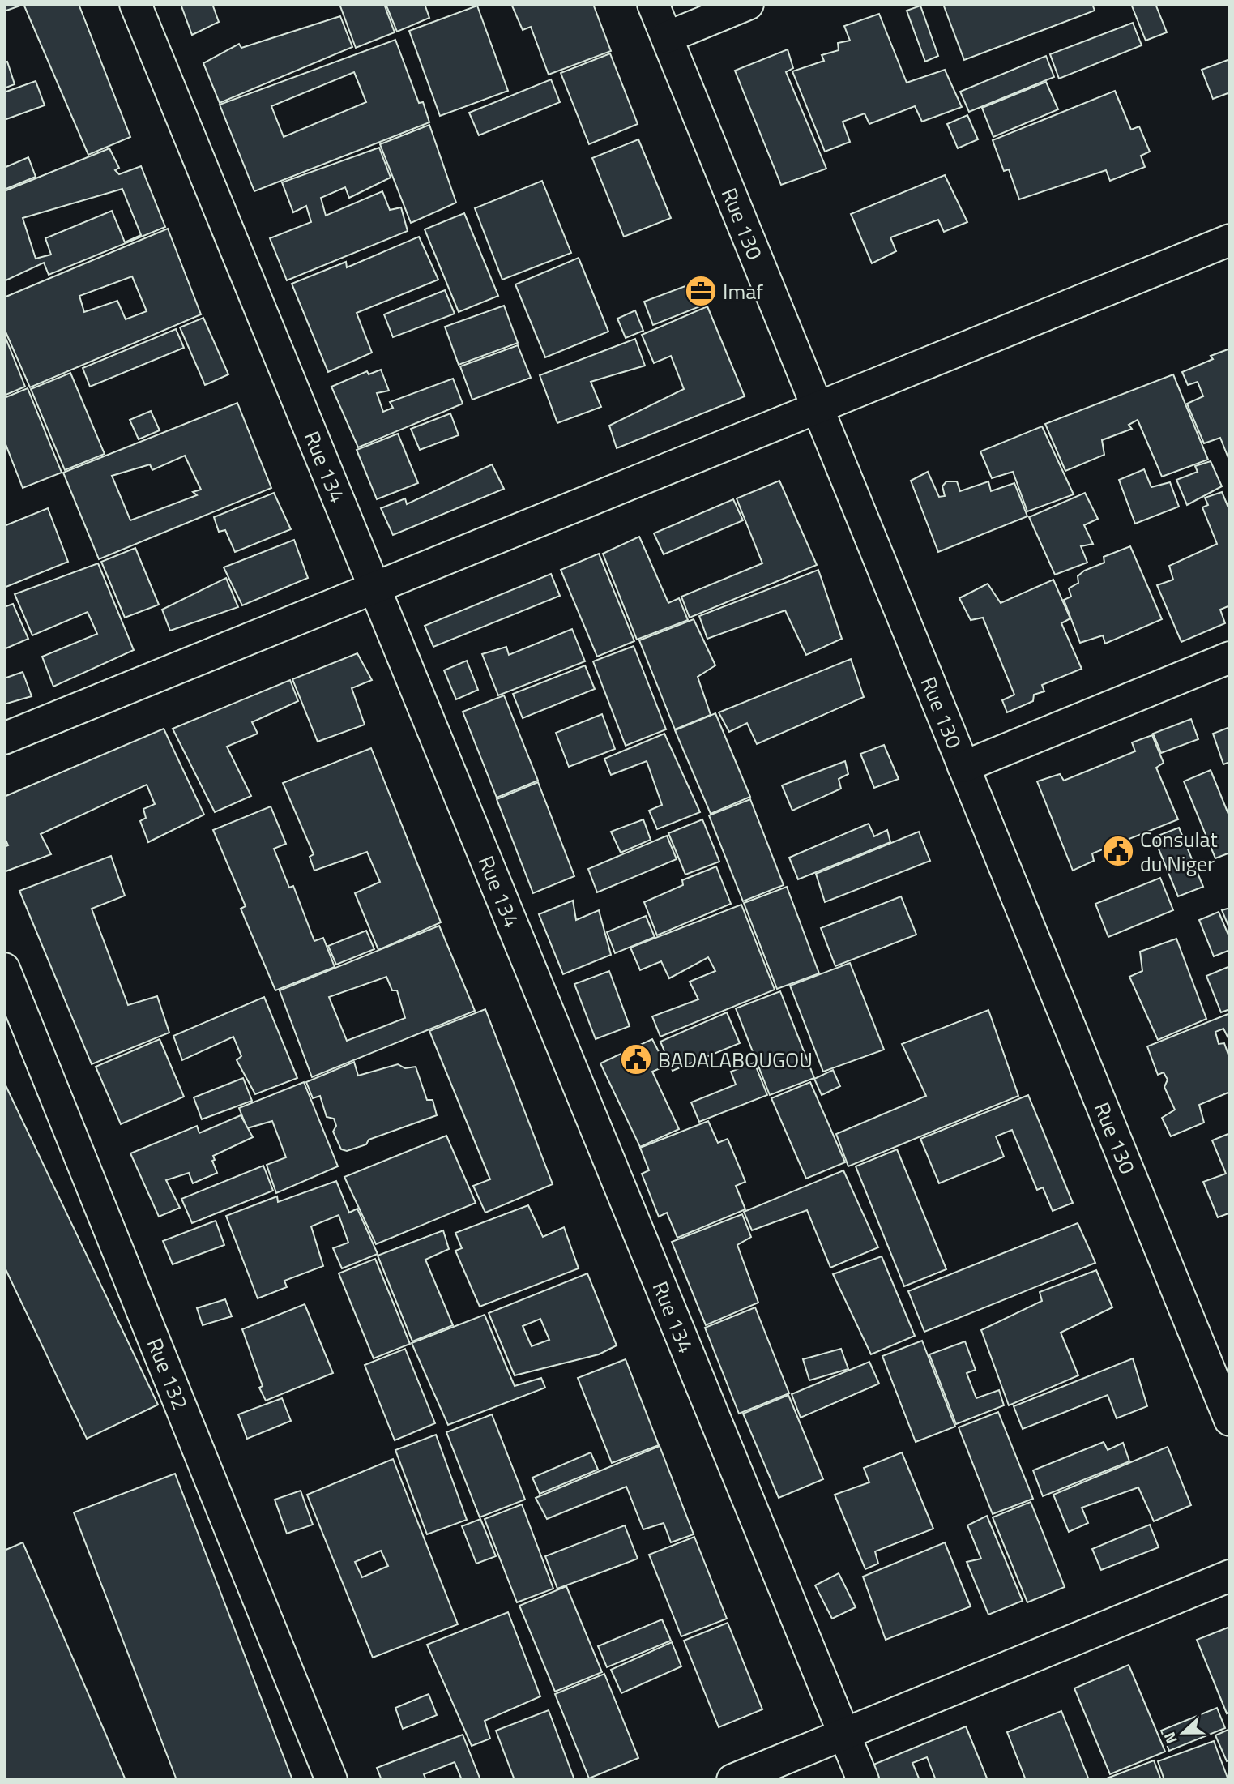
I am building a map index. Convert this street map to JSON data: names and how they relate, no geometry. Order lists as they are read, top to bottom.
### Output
{
  "streets": {
    "street": ["Rue 130", "Rue 134", "Rue 132"]
  },
  "places": {
    "office": ["Imaf"],
    "public building": ["Consulat du Niger", "BADALABOUGOU"]
  },
  "north": "left"
}
